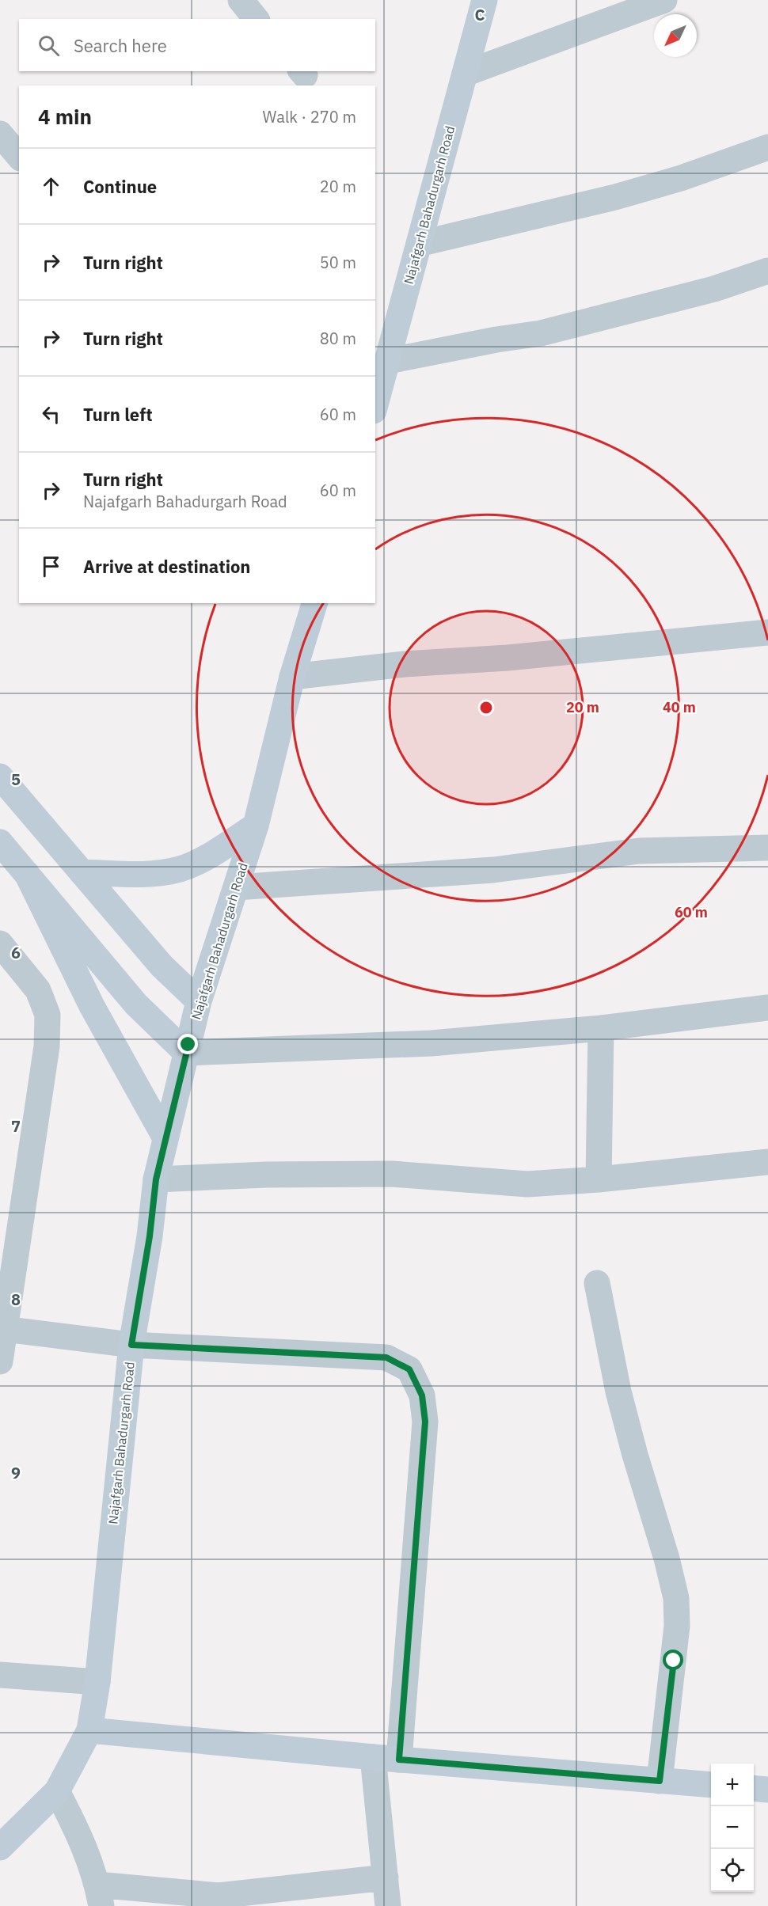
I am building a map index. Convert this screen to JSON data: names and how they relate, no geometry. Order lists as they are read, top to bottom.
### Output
{
  "streets": {
    "street": ["Najafgarh Bahadurgarh Road"]
  },
  "north": "bottom left",
  "page": {
    "search": "Search here",
    "heading": ["4 min", "Walk · 270 m"],
    "list": [
      ["Continue", "20 m"],
      ["Turn right", "50 m"],
      ["Turn right", "80 m"],
      ["Turn left", "60 m"],
      ["Turn right", "Najafgarh Bahadurgarh Road", "60 m"],
      "Arrive at destination"
    ],
    "map_buttons": ["+", "−"]
  },
  "grid": {
    "columns": ["C"],
    "rows": [
      "5",
      "6",
      "7",
      "8",
      "9"
    ]
  },
  "rings": ["20 m", "40 m", "60 m"]
}
